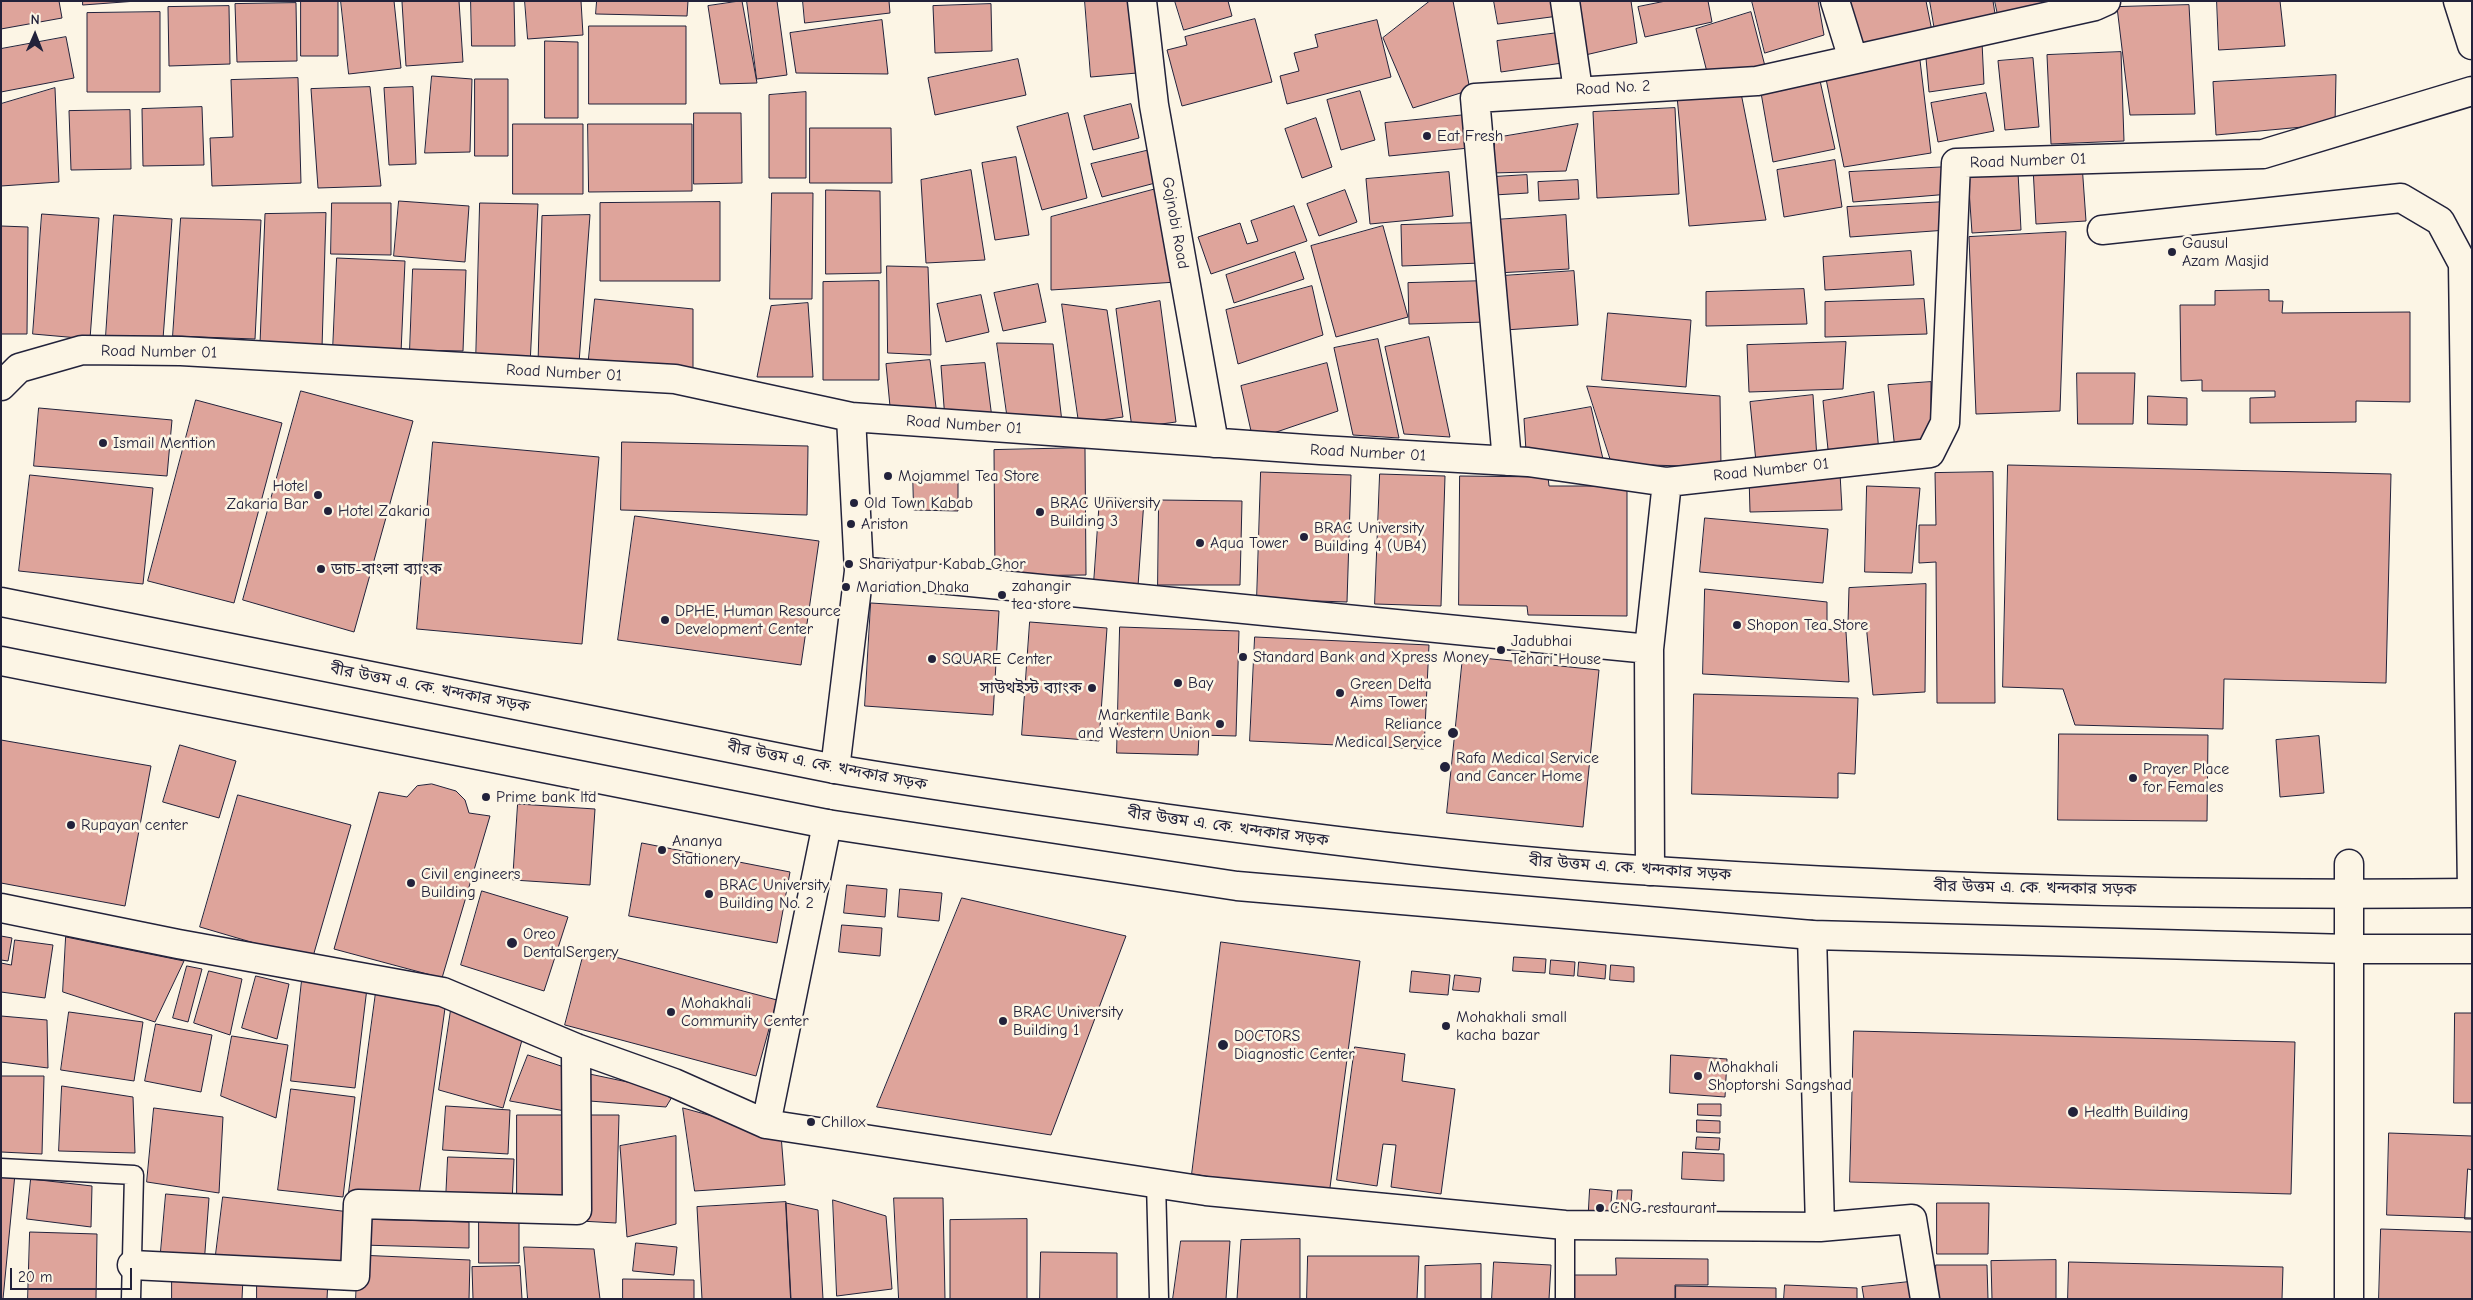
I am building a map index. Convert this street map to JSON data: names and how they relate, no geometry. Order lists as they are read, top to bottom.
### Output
{
  "streets": {
    "street": [
      "Road No. 2",
      "Road Number 01",
      "Gojnobi Road",
      "বীর উত্তম এ. কে. খন্দকার সড়ক"
    ]
  },
  "crossings": [
    ["Road No. 2", "Road Number 01"],
    ["Road Number 01", "Gojnobi Road"]
  ],
  "places": [
    "Eat Fresh",
    "Gausul Azam Masjid",
    "Ismail Mention",
    "Mojammel Tea Store",
    "Hotel Zakaria Bar",
    "Old Town Kabab",
    "Hotel Zakaria",
    "BRAC University Building 3",
    "Ariston",
    "BRAC University Building 4 (UB4)",
    "Aqua Tower",
    "Shariyatpur Kabab Ghor",
    "ডাচ-বাংলা ব্যাংক",
    "Mariation Dhaka",
    "zahangir tea store",
    "DPHE, Human Resource Development Center",
    "Shopon Tea Store",
    "Jadubhai Tehari House",
    "Standard Bank and Xpress Money",
    "SQUARE Center",
    "Bay",
    "সাউথইস্ট ব্যাংক",
    "Green Delta Aims Tower",
    "Markentile Bank and Western Union",
    "Reliance Medical Service",
    "Rafa Medical Service and Cancer Home",
    "Prayer Place for Females",
    "Prime bank ltd",
    "Rupayan center",
    "Ananya Stationery",
    "Civil engineers Building",
    "BRAC University Building No. 2",
    "Oreo DentalSergery",
    "Mohakhali Community Center",
    "BRAC University Building 1",
    "Mohakhali small kacha bazar",
    "DOCTORS Diagnostic Center",
    "Mohakhali Shoptorshi Sangshad",
    "Health Building",
    "Chillox",
    "CNG restaurant"
  ],
  "scale_bar": "20 m",
  "north": "top"
}
